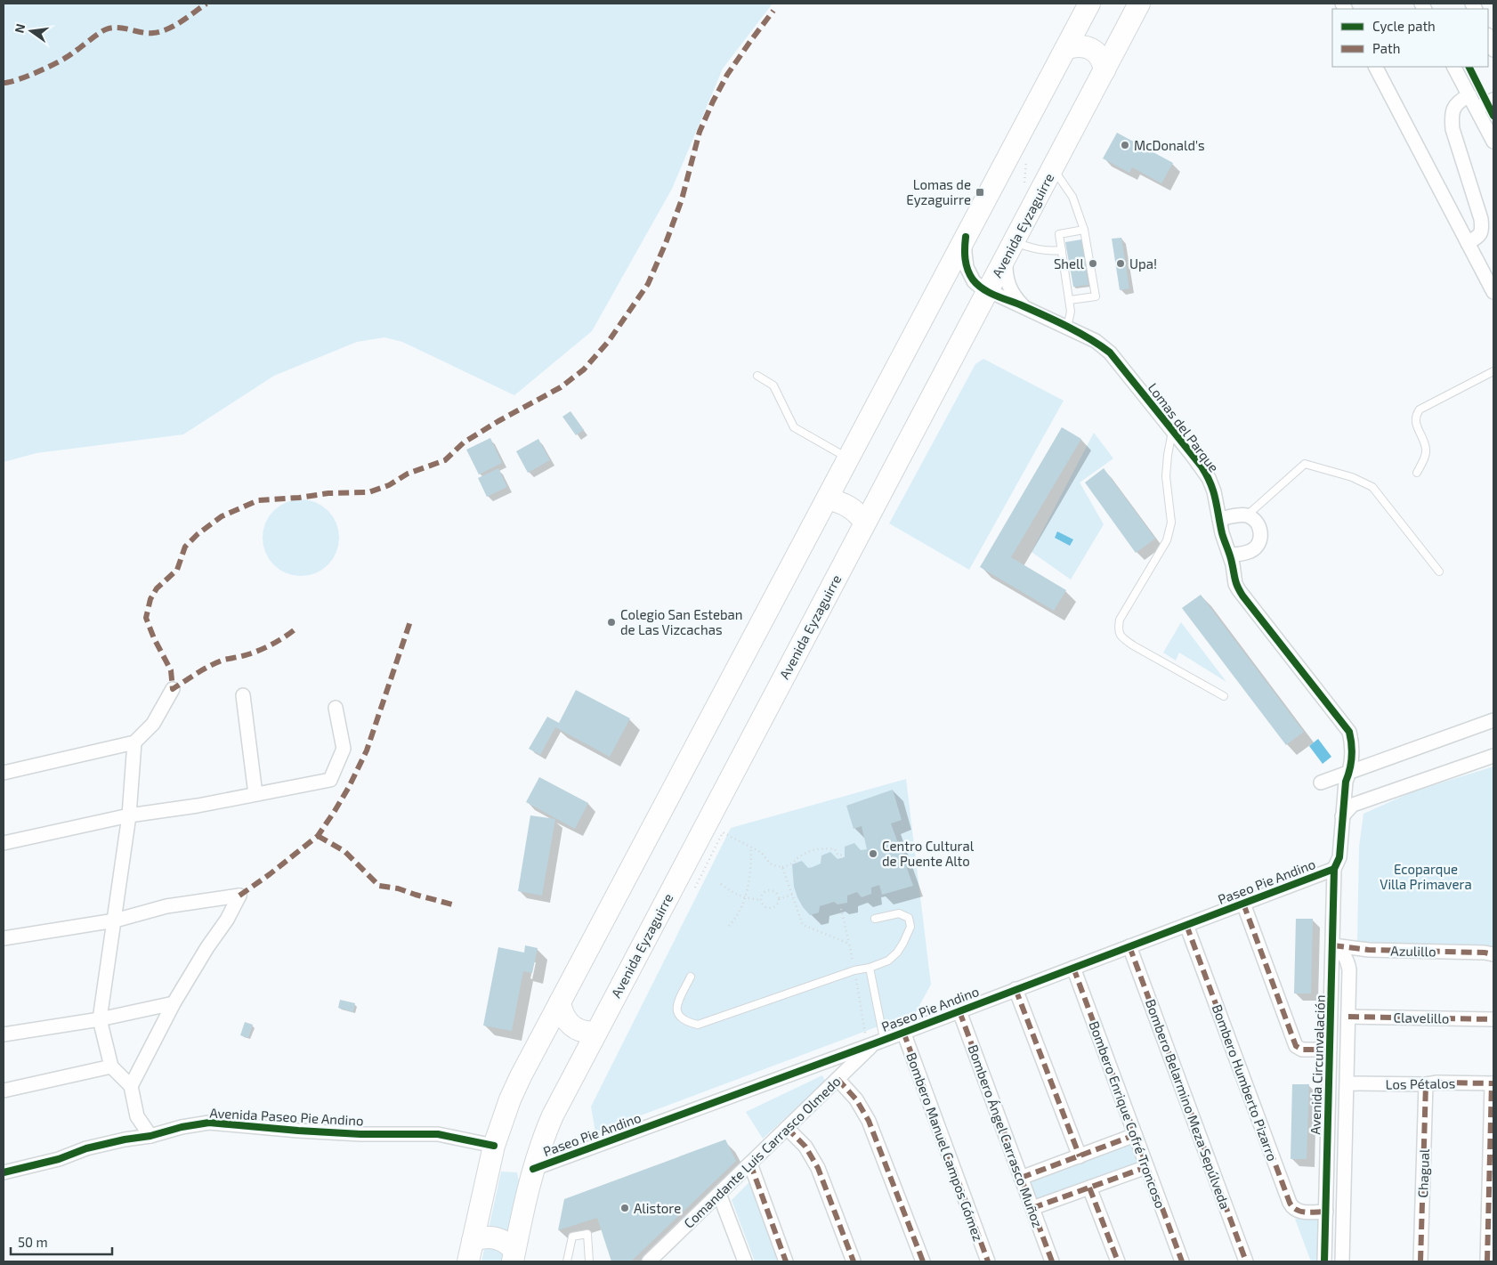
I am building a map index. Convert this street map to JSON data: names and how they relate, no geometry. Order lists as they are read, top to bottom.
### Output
{
  "streets": {
    "main road": ["Avenida Eyzaguirre"],
    "street": [
      "Lomas del Parque",
      "Paseo Pie Andino",
      "Azulillo",
      "Clavelillo",
      "Avenida Circunvalación",
      "Bombero Humberto Pizarro",
      "Los Pétalos",
      "Bombero Belarmino Meza Sepúlveda",
      "Bombero Enrique Cofré Troncoso",
      "Avenida Paseo Pie Andino",
      "Bombero Ángel Carrasco Muñoz",
      "Bombero Manuel Campos Gómez",
      "Comandante Luis Carrasco Olmedo",
      "Chagual"
    ]
  },
  "crossings": [
    ["Avenida Eyzaguirre", "Lomas del Parque"],
    ["Avenida Eyzaguirre", "Paseo Pie Andino"],
    ["Lomas del Parque", "Paseo Pie Andino"],
    ["Lomas del Parque", "Avenida Circunvalación"],
    ["Paseo Pie Andino", "Avenida Circunvalación"],
    ["Paseo Pie Andino", "Bombero Humberto Pizarro"],
    ["Paseo Pie Andino", "Bombero Belarmino Meza Sepúlveda"],
    ["Paseo Pie Andino", "Bombero Enrique Cofré Troncoso"],
    ["Paseo Pie Andino", "Bombero Ángel Carrasco Muñoz"],
    ["Paseo Pie Andino", "Bombero Manuel Campos Gómez"],
    ["Paseo Pie Andino", "Comandante Luis Carrasco Olmedo"],
    ["Azulillo", "Avenida Circunvalación"],
    ["Avenida Circunvalación", "Bombero Humberto Pizarro"],
    ["Los Pétalos", "Chagual"]
  ],
  "parks": ["Ecoparque Villa Primavera"],
  "places": {
    "other": [
      "McDonald's",
      "Shell",
      "Upa!",
      "Colegio San Esteban de Las Vizcachas",
      "Centro Cultural de Puente Alto",
      "Alistore"
    ],
    "transit": ["Lomas de Eyzaguirre"]
  },
  "legend": ["Cycle path", "Path"],
  "scale_bar": "50 m",
  "north": "left"
}
